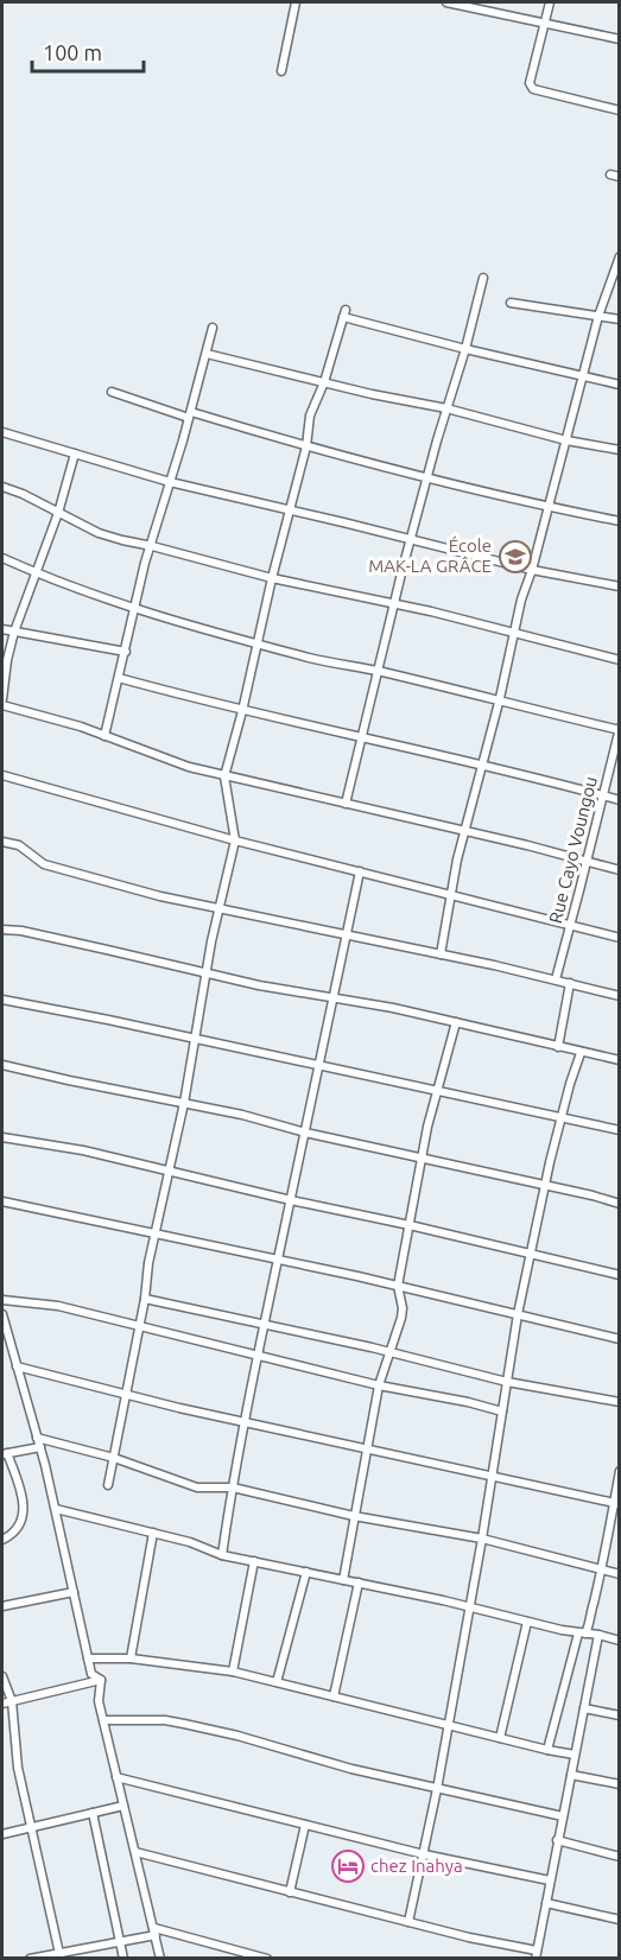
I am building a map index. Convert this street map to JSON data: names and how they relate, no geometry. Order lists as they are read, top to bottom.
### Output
{
  "streets": {
    "street": ["Rue Cayo Voungou"]
  },
  "places": {
    "school or university": ["École MAK-LA GRÂCE"],
    "hotel": ["chez Inahya"]
  },
  "scale_bar": "100 m"
}
